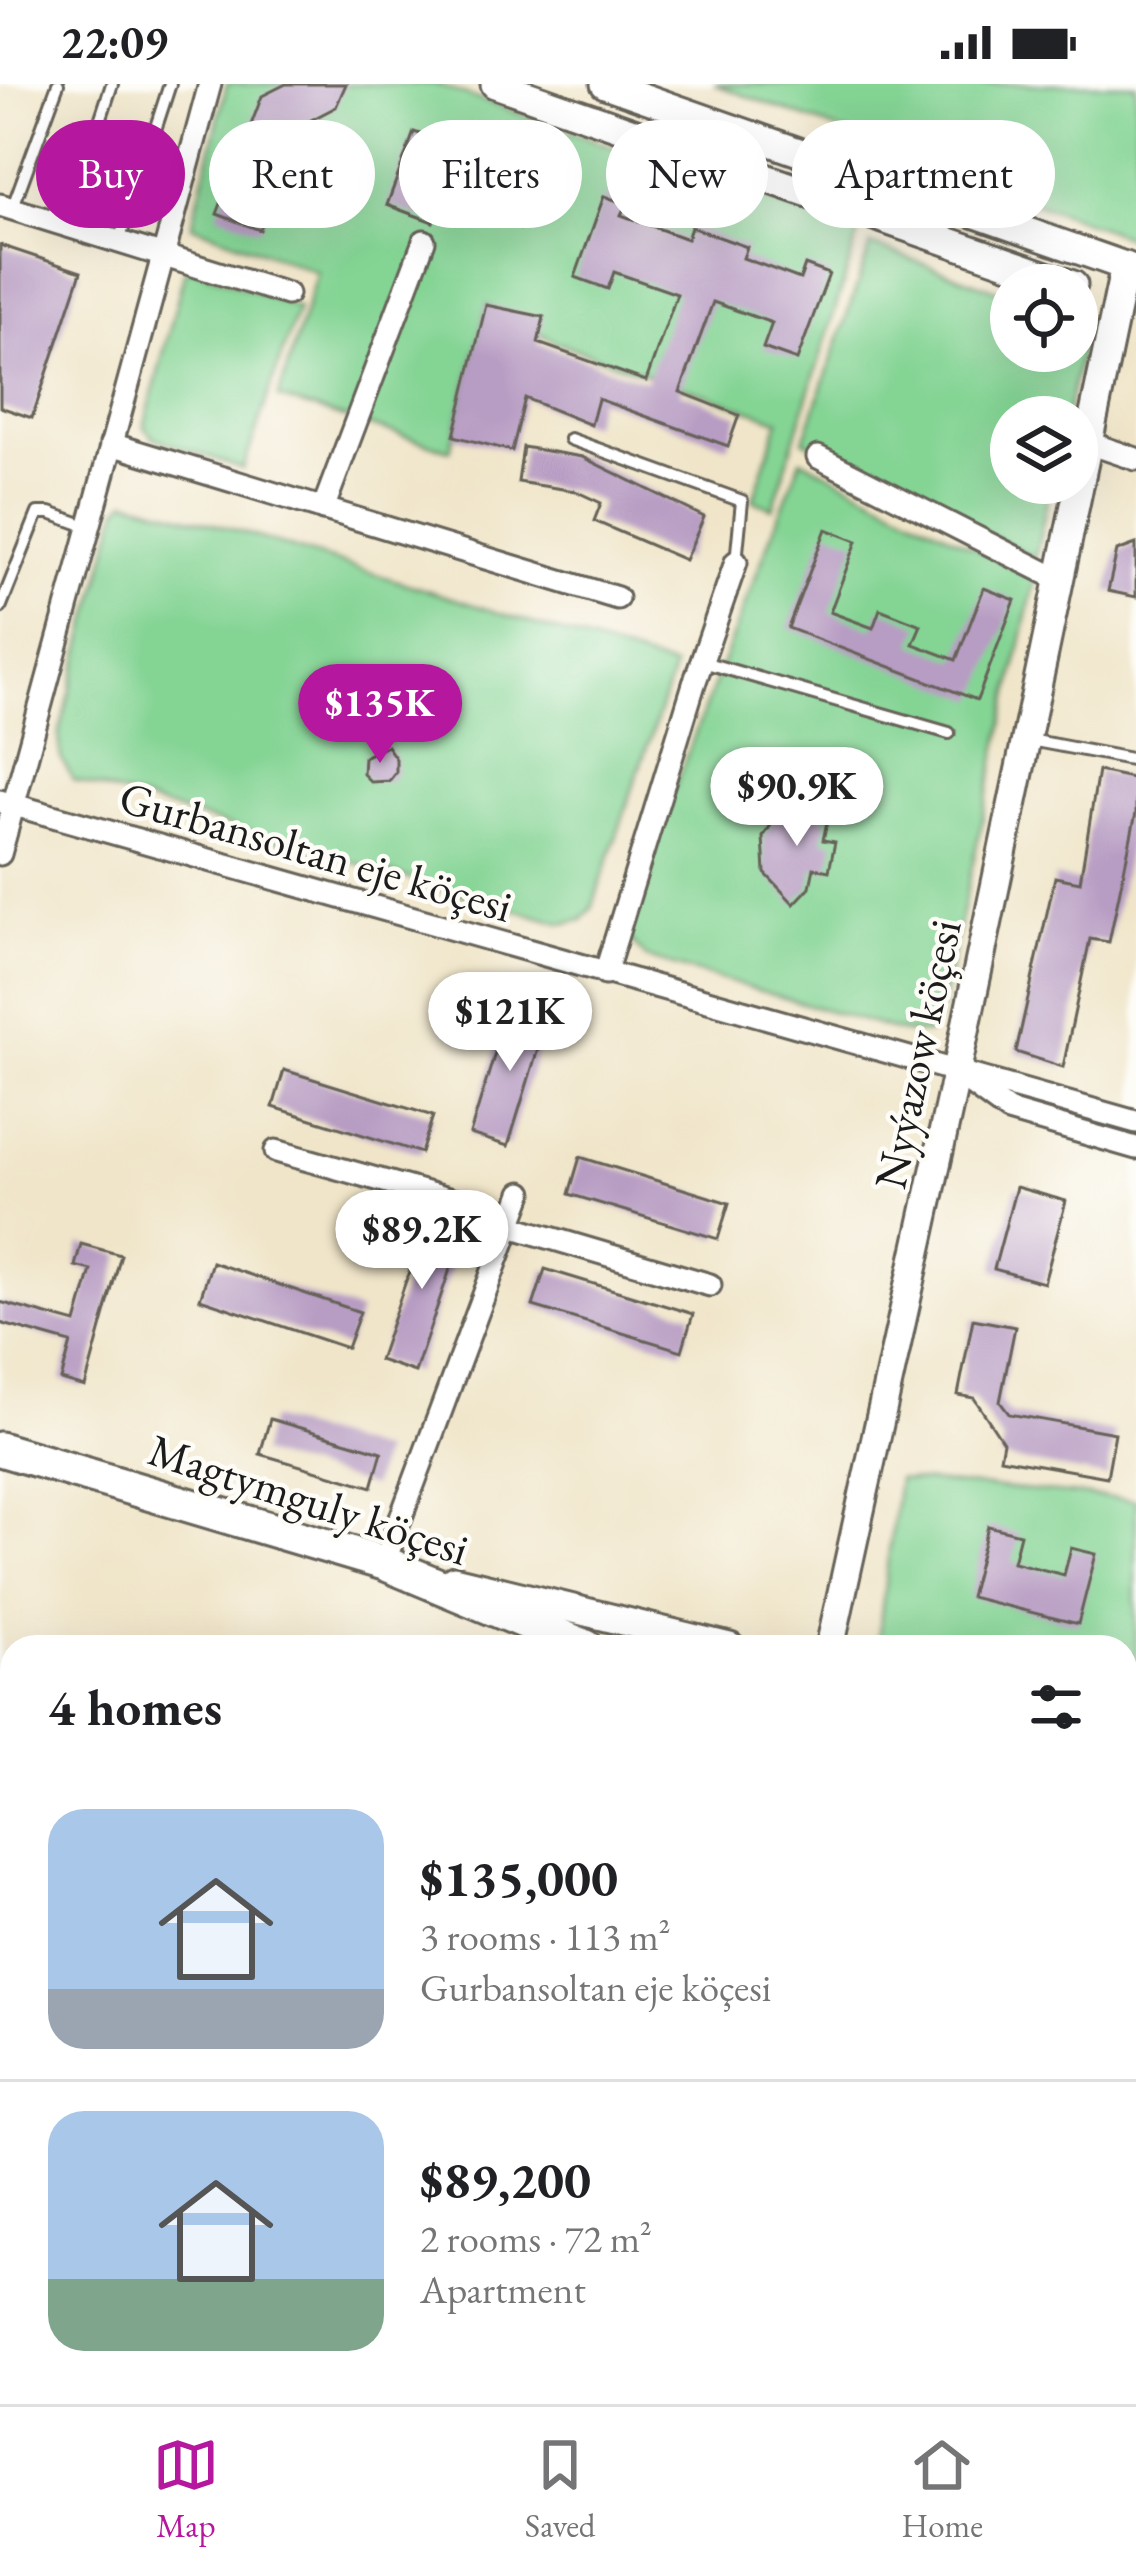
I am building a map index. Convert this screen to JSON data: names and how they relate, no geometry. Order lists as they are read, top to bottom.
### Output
{
  "streets": {
    "main road": ["Magtymguly köçesi"],
    "street": ["Gurbansoltan eje köçesi", "Nyýazow köçesi"]
  },
  "crossings": [
    ["Gurbansoltan eje köçesi", "Nyýazow köçesi"]
  ],
  "page": {
    "status": "22:09",
    "chip": [
      "Buy",
      "Rent",
      "Filters",
      "New",
      "Apartment"
    ],
    "price": [
      "$135K",
      "$90.9K",
      "$121K",
      "$89.2K"
    ],
    "heading": "4 homes",
    "list": [
      {
        "name": "$135,000",
        "note": "3 rooms · 113 m² · Gurbansoltan eje köçesi"
      },
      {
        "name": "$89,200",
        "note": "2 rooms · 72 m² · Apartment"
      }
    ],
    "tabs": ["Map", "Saved", "Home"]
  }
}
